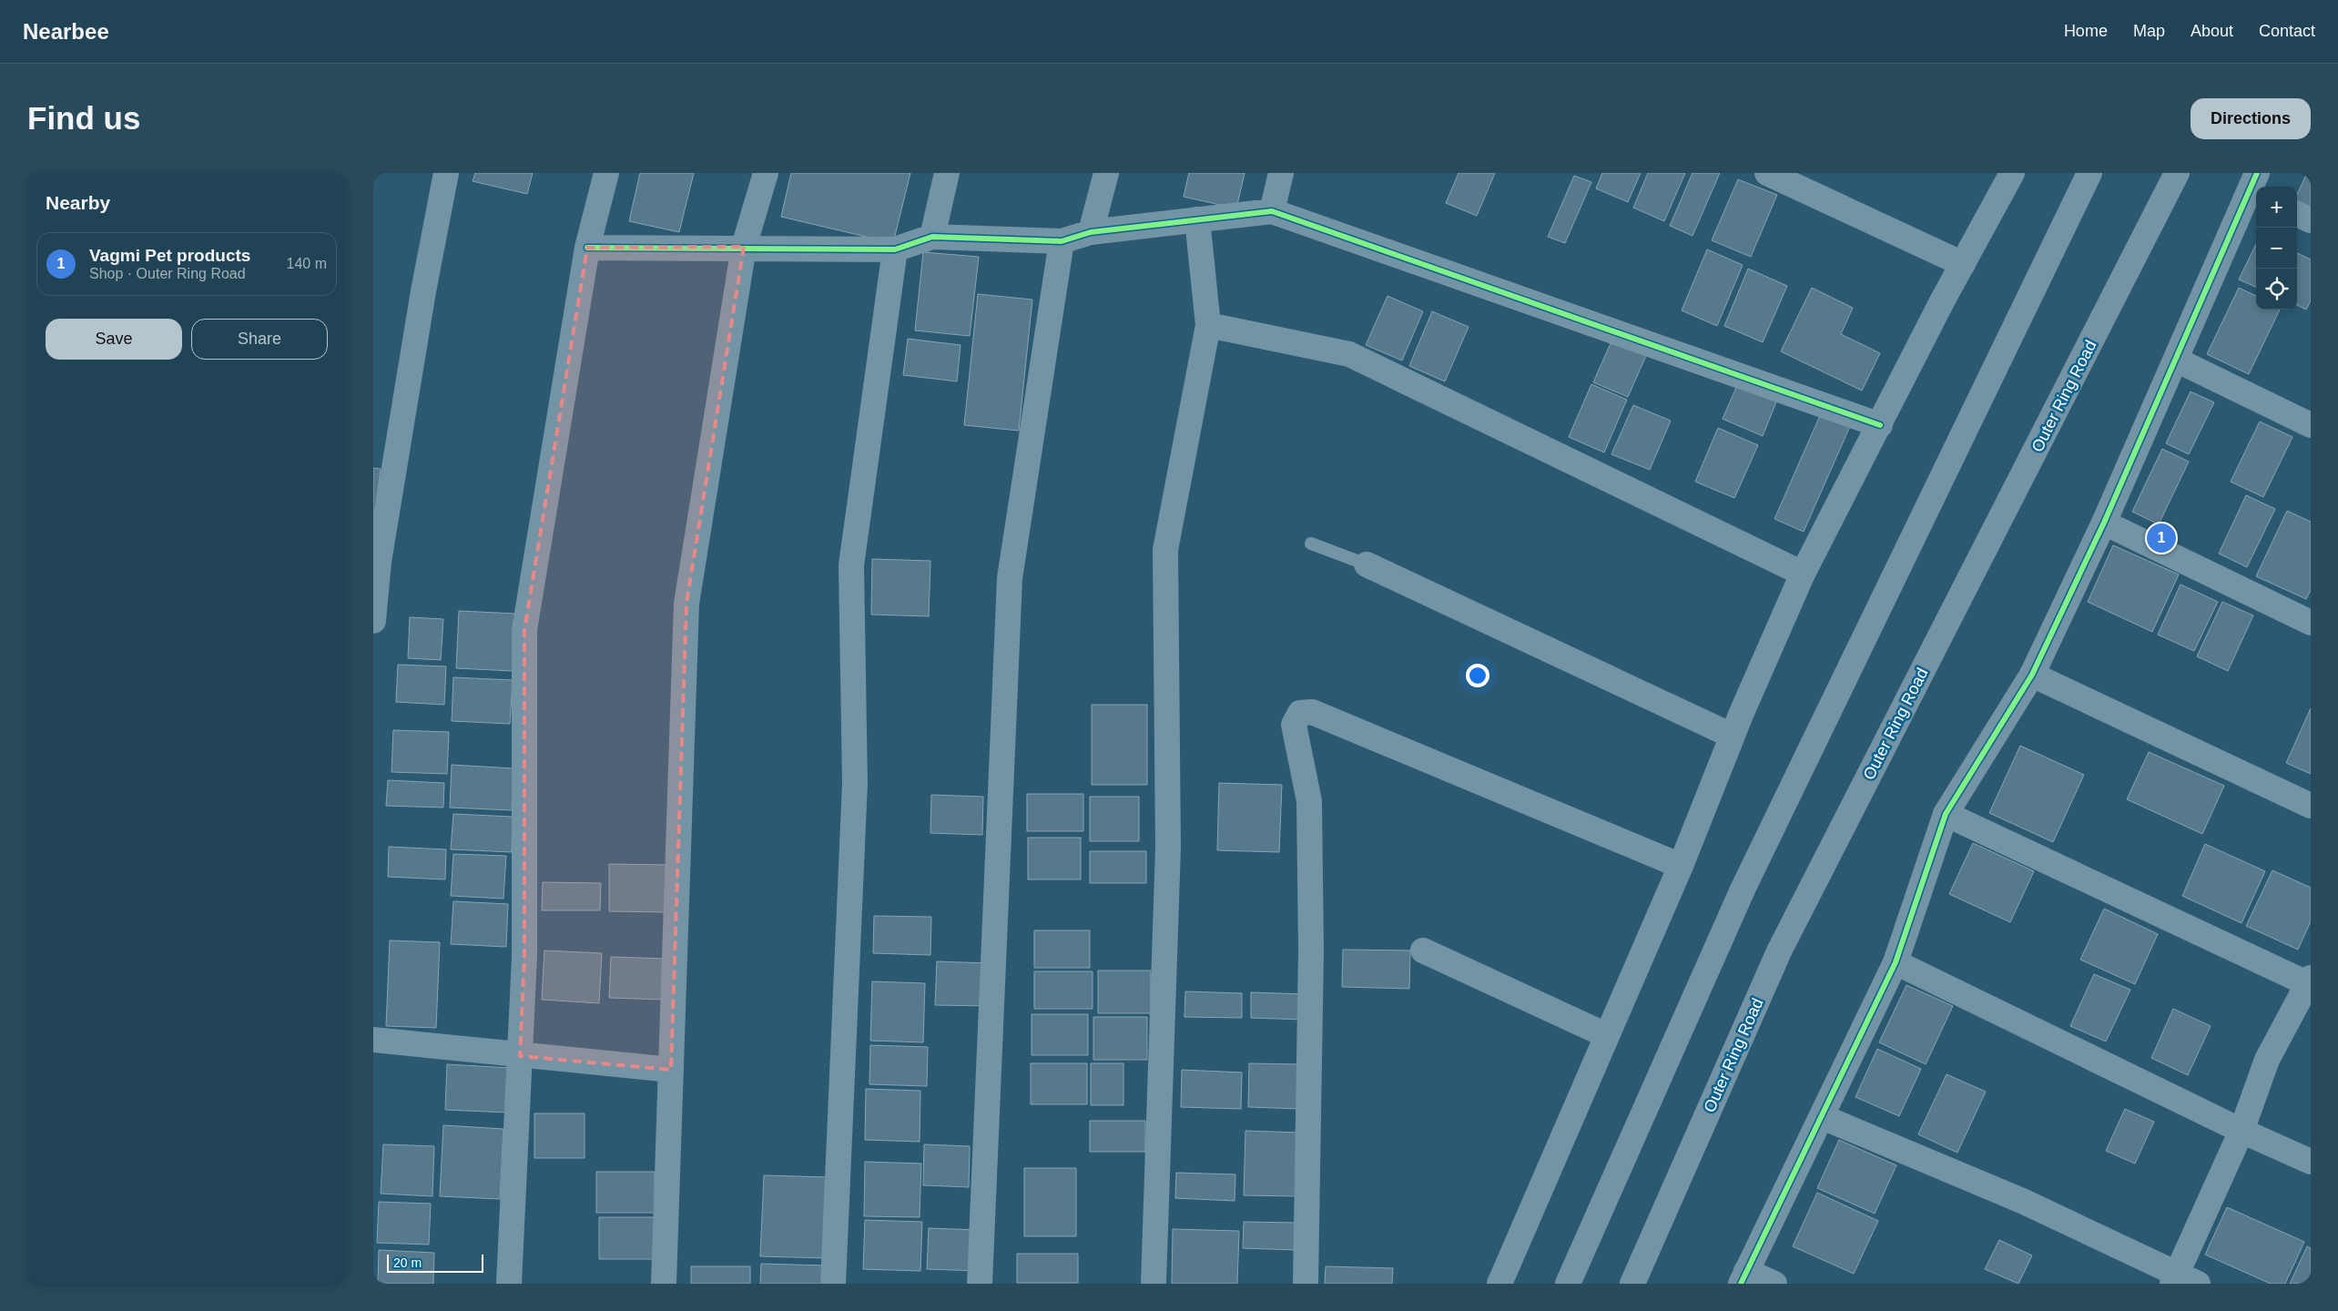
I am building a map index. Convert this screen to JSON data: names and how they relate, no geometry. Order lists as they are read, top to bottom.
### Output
{
  "streets": {
    "highway": ["Outer Ring Road"]
  },
  "scale_bar": "20 m",
  "page": {
    "header": "Nearbee",
    "nav": [
      "Home",
      "Map",
      "About",
      "Contact"
    ],
    "buttons": [
      "Directions",
      ["Save", "Share"]
    ],
    "title": "Find us",
    "heading": "Nearby",
    "map_buttons": ["+", "−"],
    "list": [
      {
        "mark": "1",
        "name": "Vagmi Pet products",
        "note": "Shop · Outer Ring Road",
        "value": "140 m"
      }
    ],
    "pins": "1",
    "scale": "20 m"
  }
}
